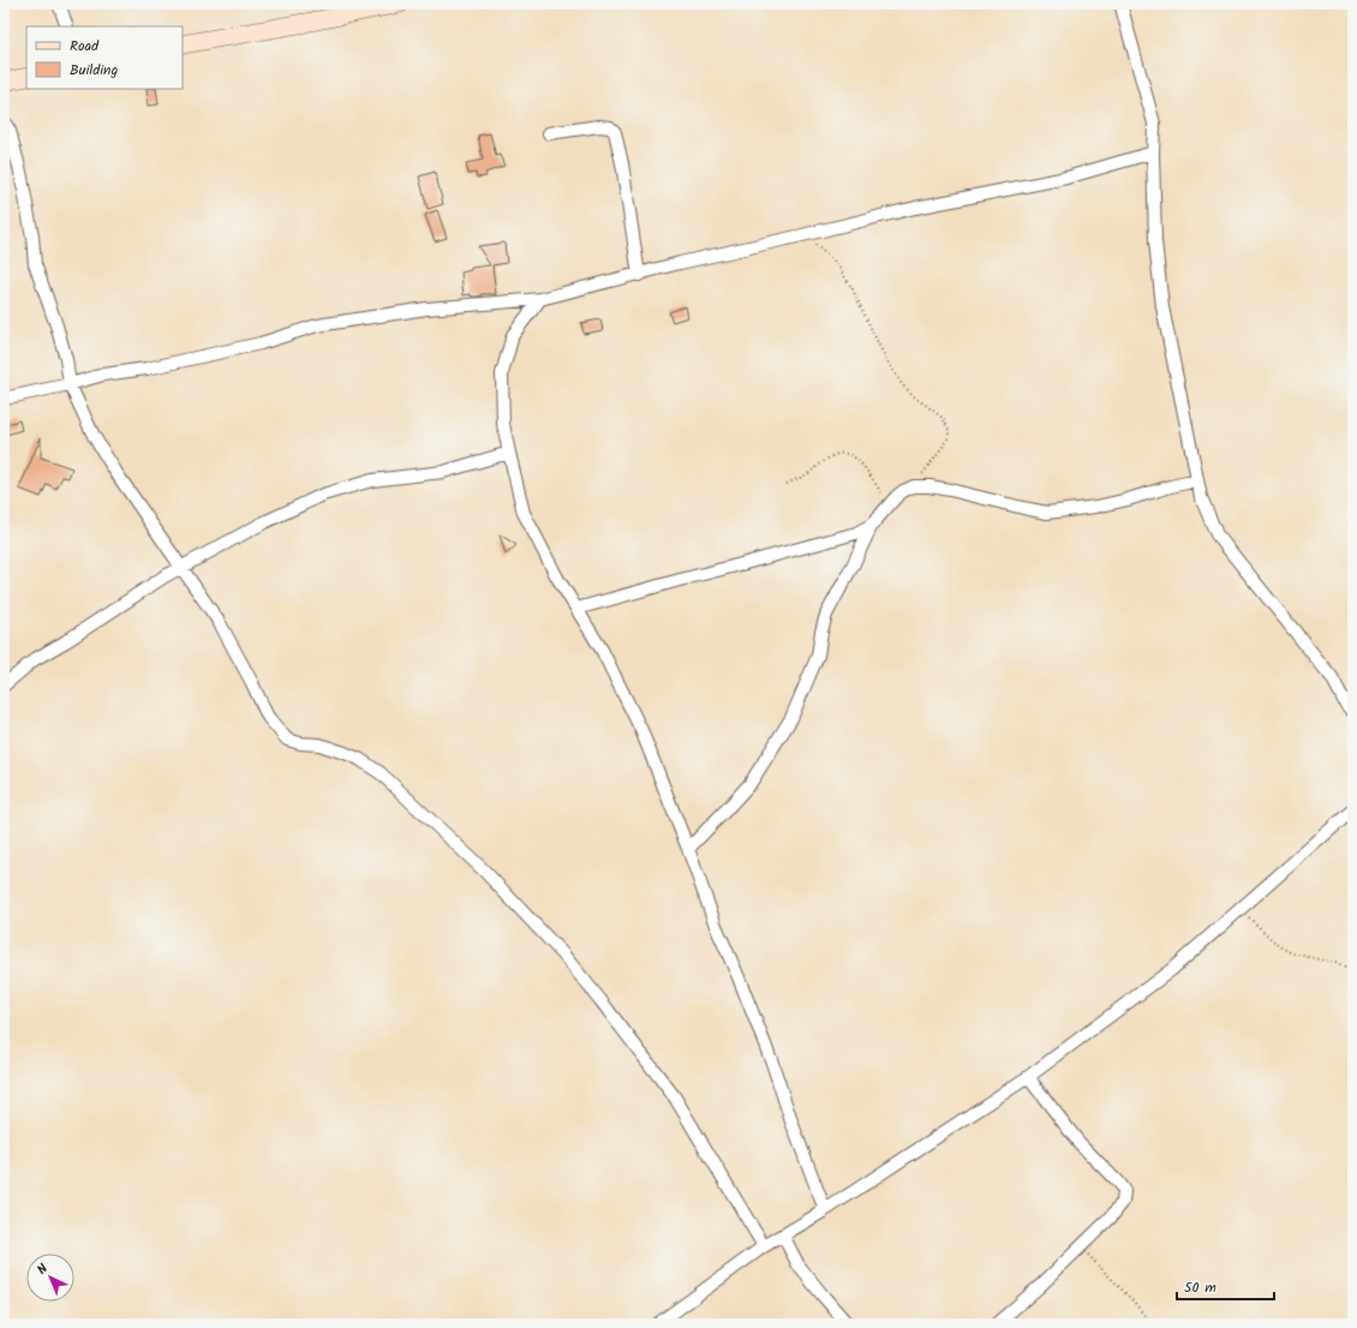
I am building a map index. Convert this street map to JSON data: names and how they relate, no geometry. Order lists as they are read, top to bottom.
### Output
{
  "legend": ["Road", "Building"],
  "scale_bar": "50 m",
  "north": "top left"
}
